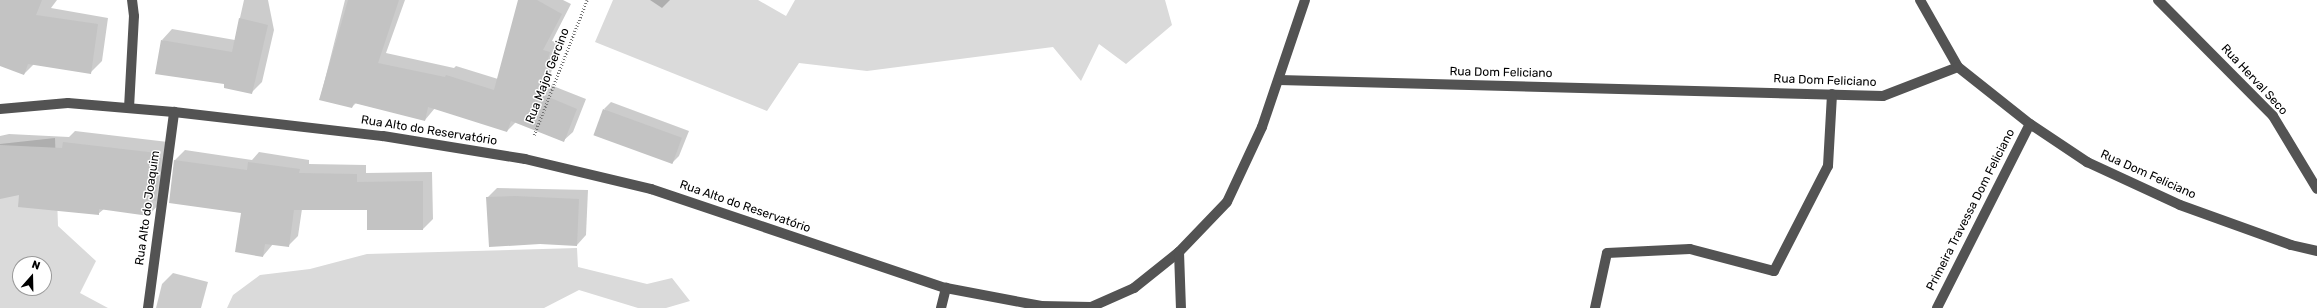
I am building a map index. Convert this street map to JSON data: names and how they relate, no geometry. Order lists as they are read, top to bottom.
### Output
{
  "streets": {
    "street": [
      "Rua Dom Feliciano",
      "Rua Herval Seco",
      "Rua Alto do Reservatório",
      "Rua Alto do Joaquim",
      "Primeira Travessa Dom Feliciano"
    ],
    "path": ["Rua Major Gercino"]
  },
  "crossings": [
    ["Rua Dom Feliciano", "Rua Alto do Reservatório"],
    ["Rua Dom Feliciano", "Primeira Travessa Dom Feliciano"],
    ["Rua Major Gercino", "Rua Alto do Reservatório"],
    ["Rua Alto do Reservatório", "Rua Alto do Joaquim"]
  ],
  "north": "top"
}
